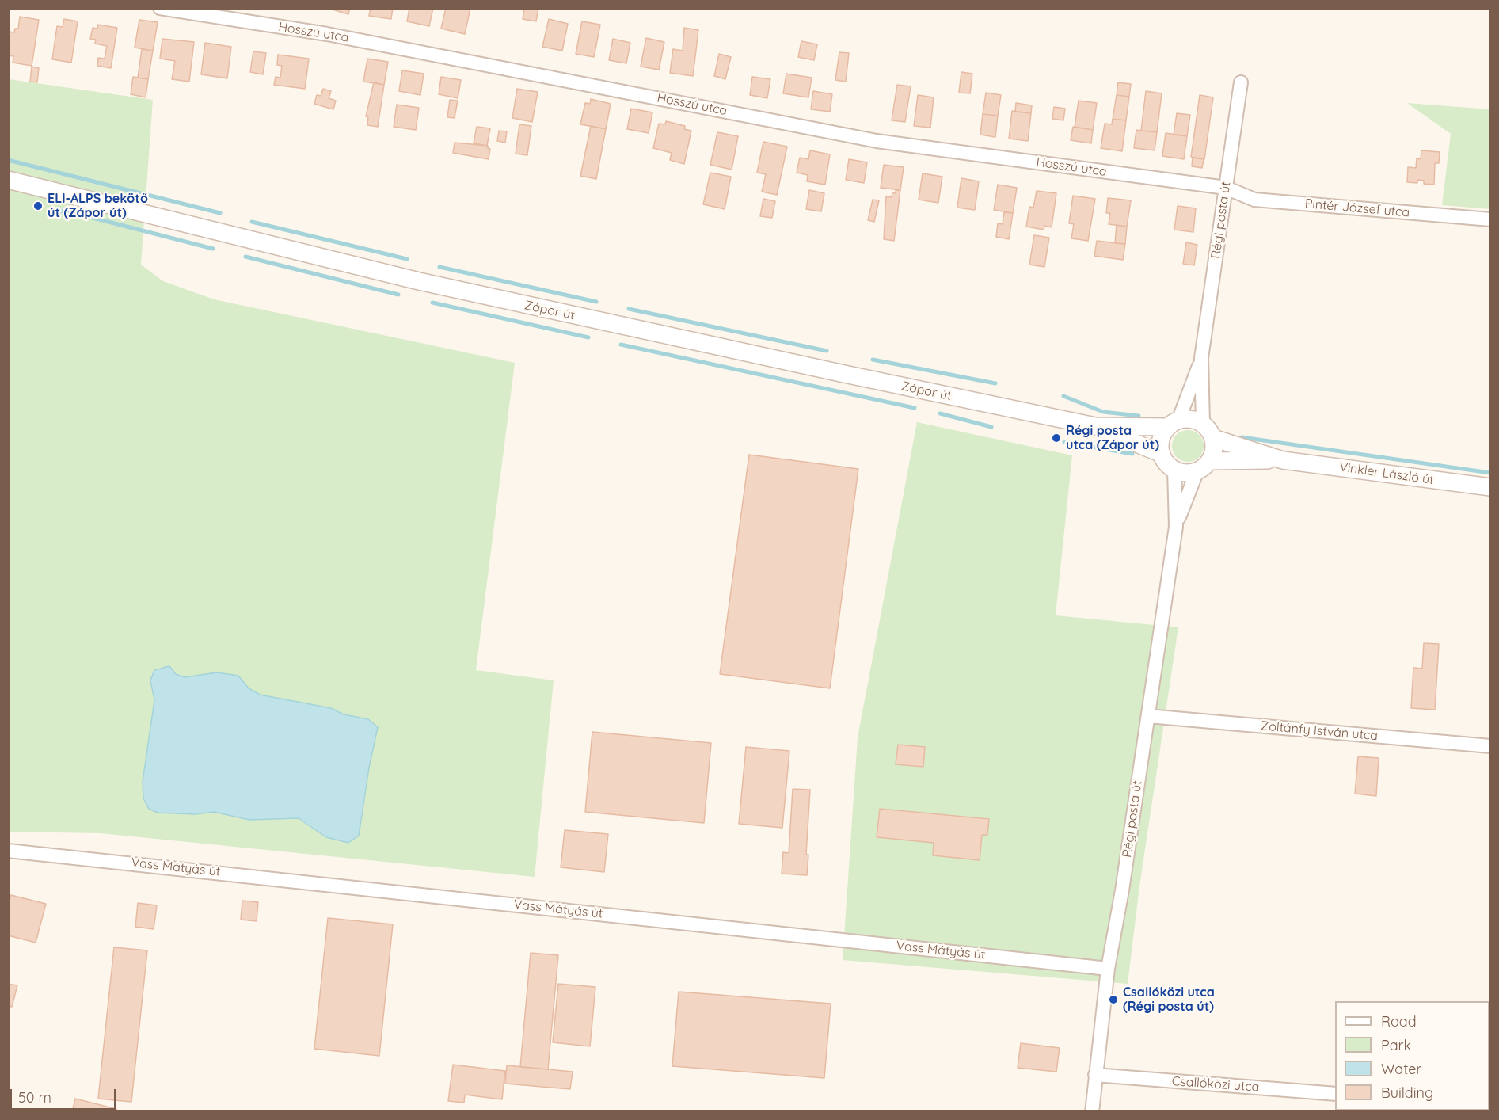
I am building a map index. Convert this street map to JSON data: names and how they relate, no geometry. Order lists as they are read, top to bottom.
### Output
{
  "streets": {
    "street": [
      "Hosszú utca",
      "Pintér József utca",
      "Régi posta út",
      "Zápor út",
      "Vinkler László út",
      "Zoltánfy István utca",
      "Vass Mátyás út",
      "Csallóközi utca"
    ]
  },
  "crossings": [
    ["Hosszú utca", "Pintér József utca"],
    ["Hosszú utca", "Régi posta út"],
    ["Pintér József utca", "Régi posta út"],
    ["Régi posta út", "Zápor út"],
    ["Régi posta út", "Vinkler László út"],
    ["Régi posta út", "Zoltánfy István utca"],
    ["Régi posta út", "Vass Mátyás út"],
    ["Régi posta út", "Csallóközi utca"],
    ["Zápor út", "Vinkler László út"]
  ],
  "places": ["ELI-ALPS bekötő út (Zápor út)", "Régi posta utca (Zápor út)", "Csallóközi utca (Régi posta út)"],
  "legend": [
    "Road",
    "Park",
    "Water",
    "Building"
  ],
  "scale_bar": "50 m"
}
